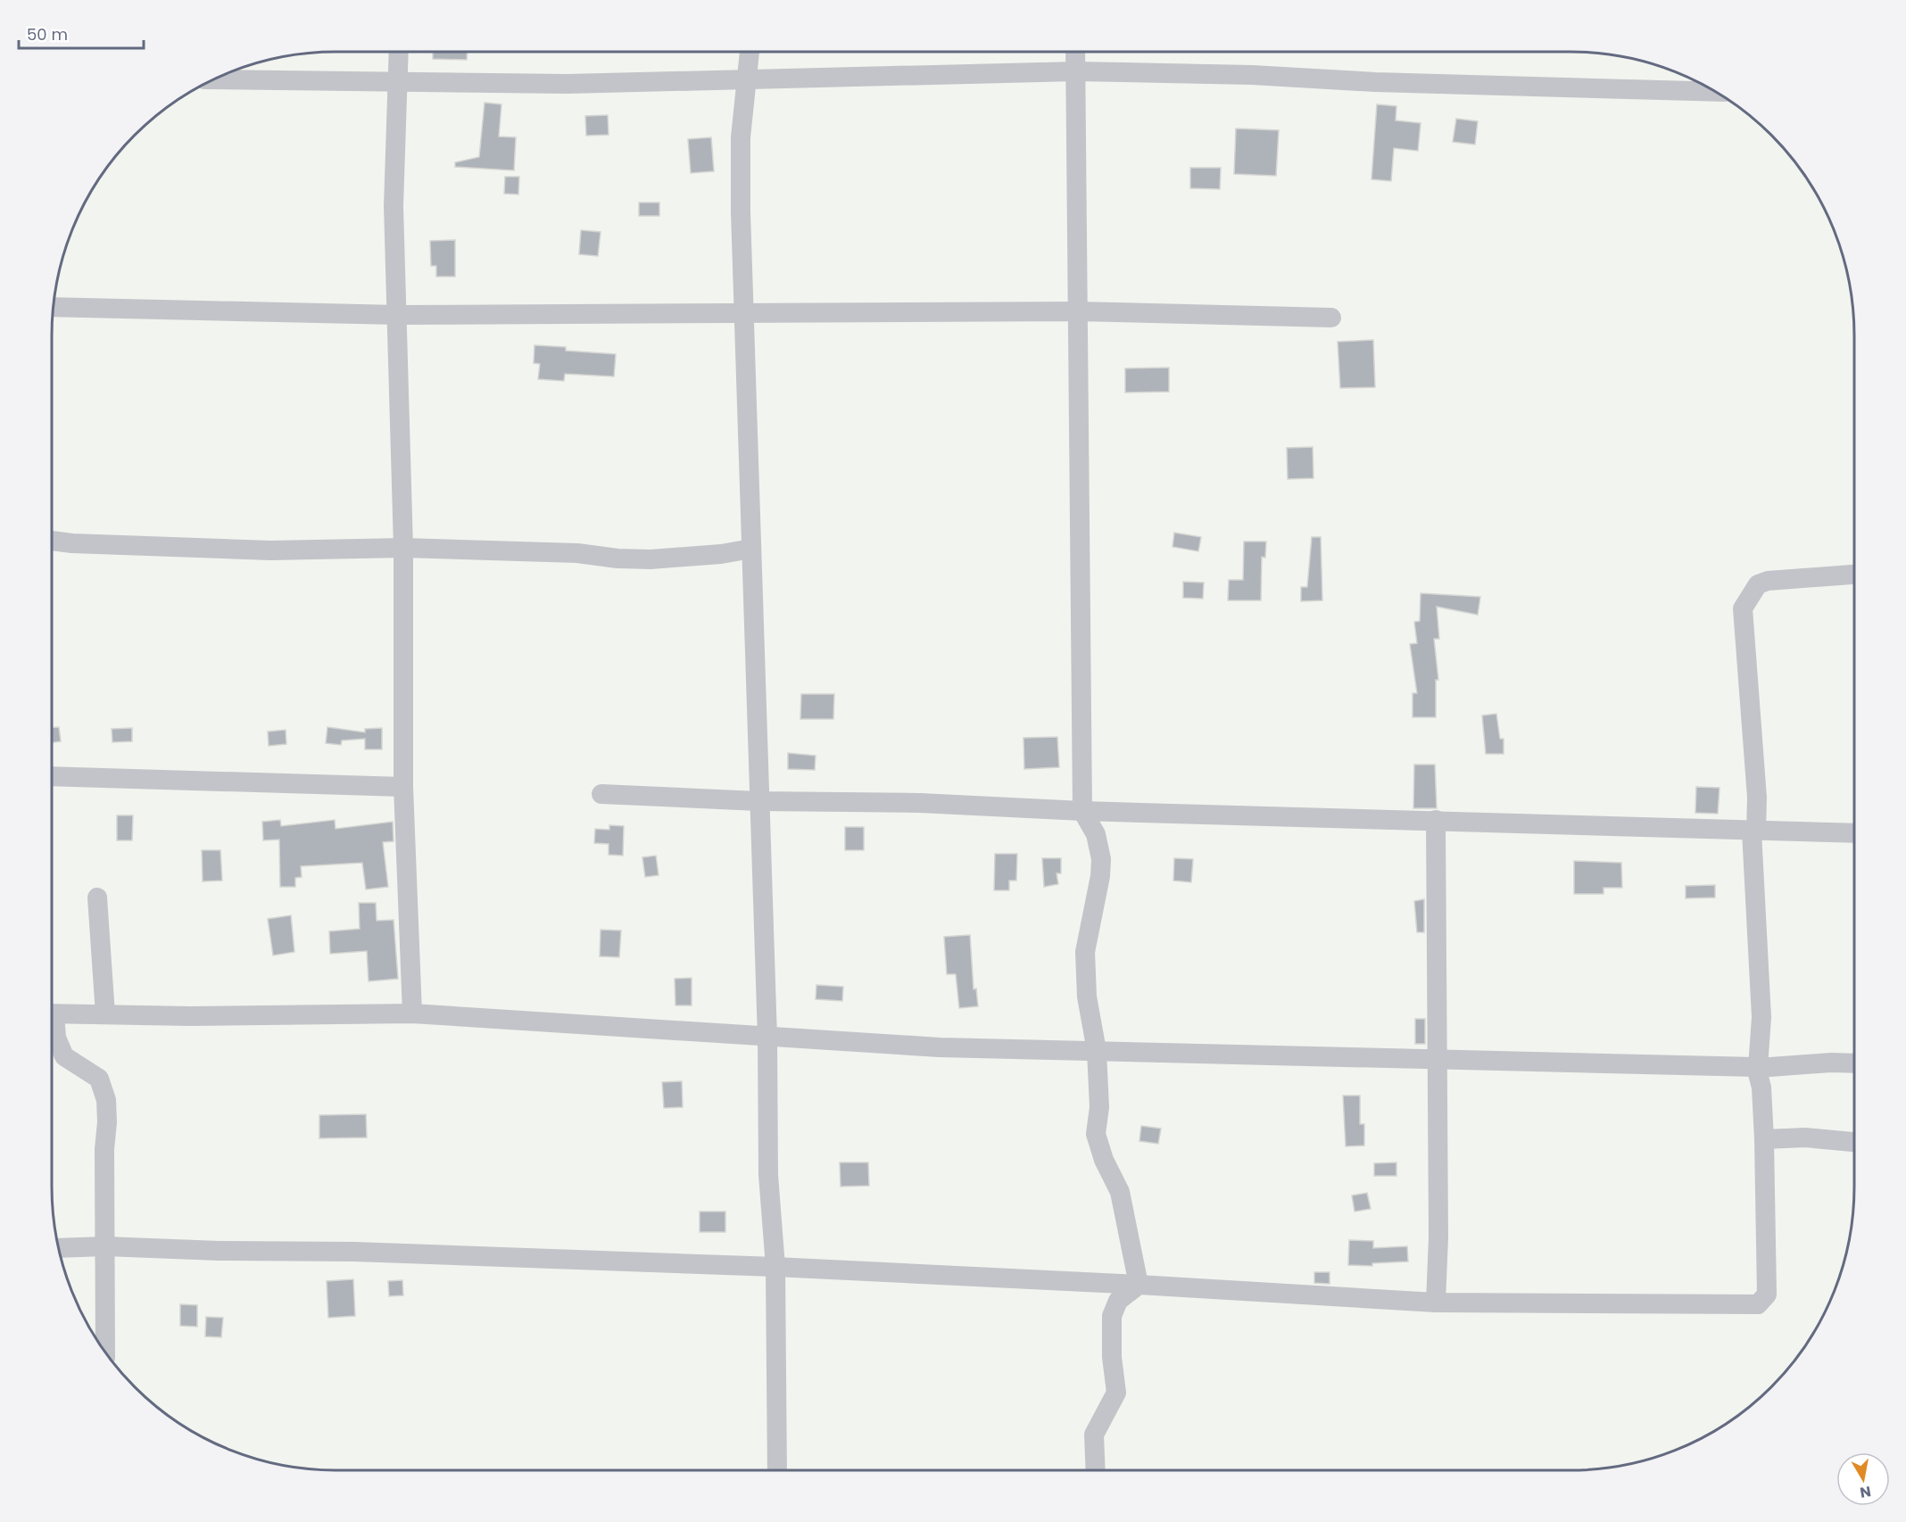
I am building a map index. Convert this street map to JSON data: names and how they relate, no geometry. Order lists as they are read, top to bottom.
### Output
{
  "scale_bar": "50 m",
  "north": "bottom"
}
